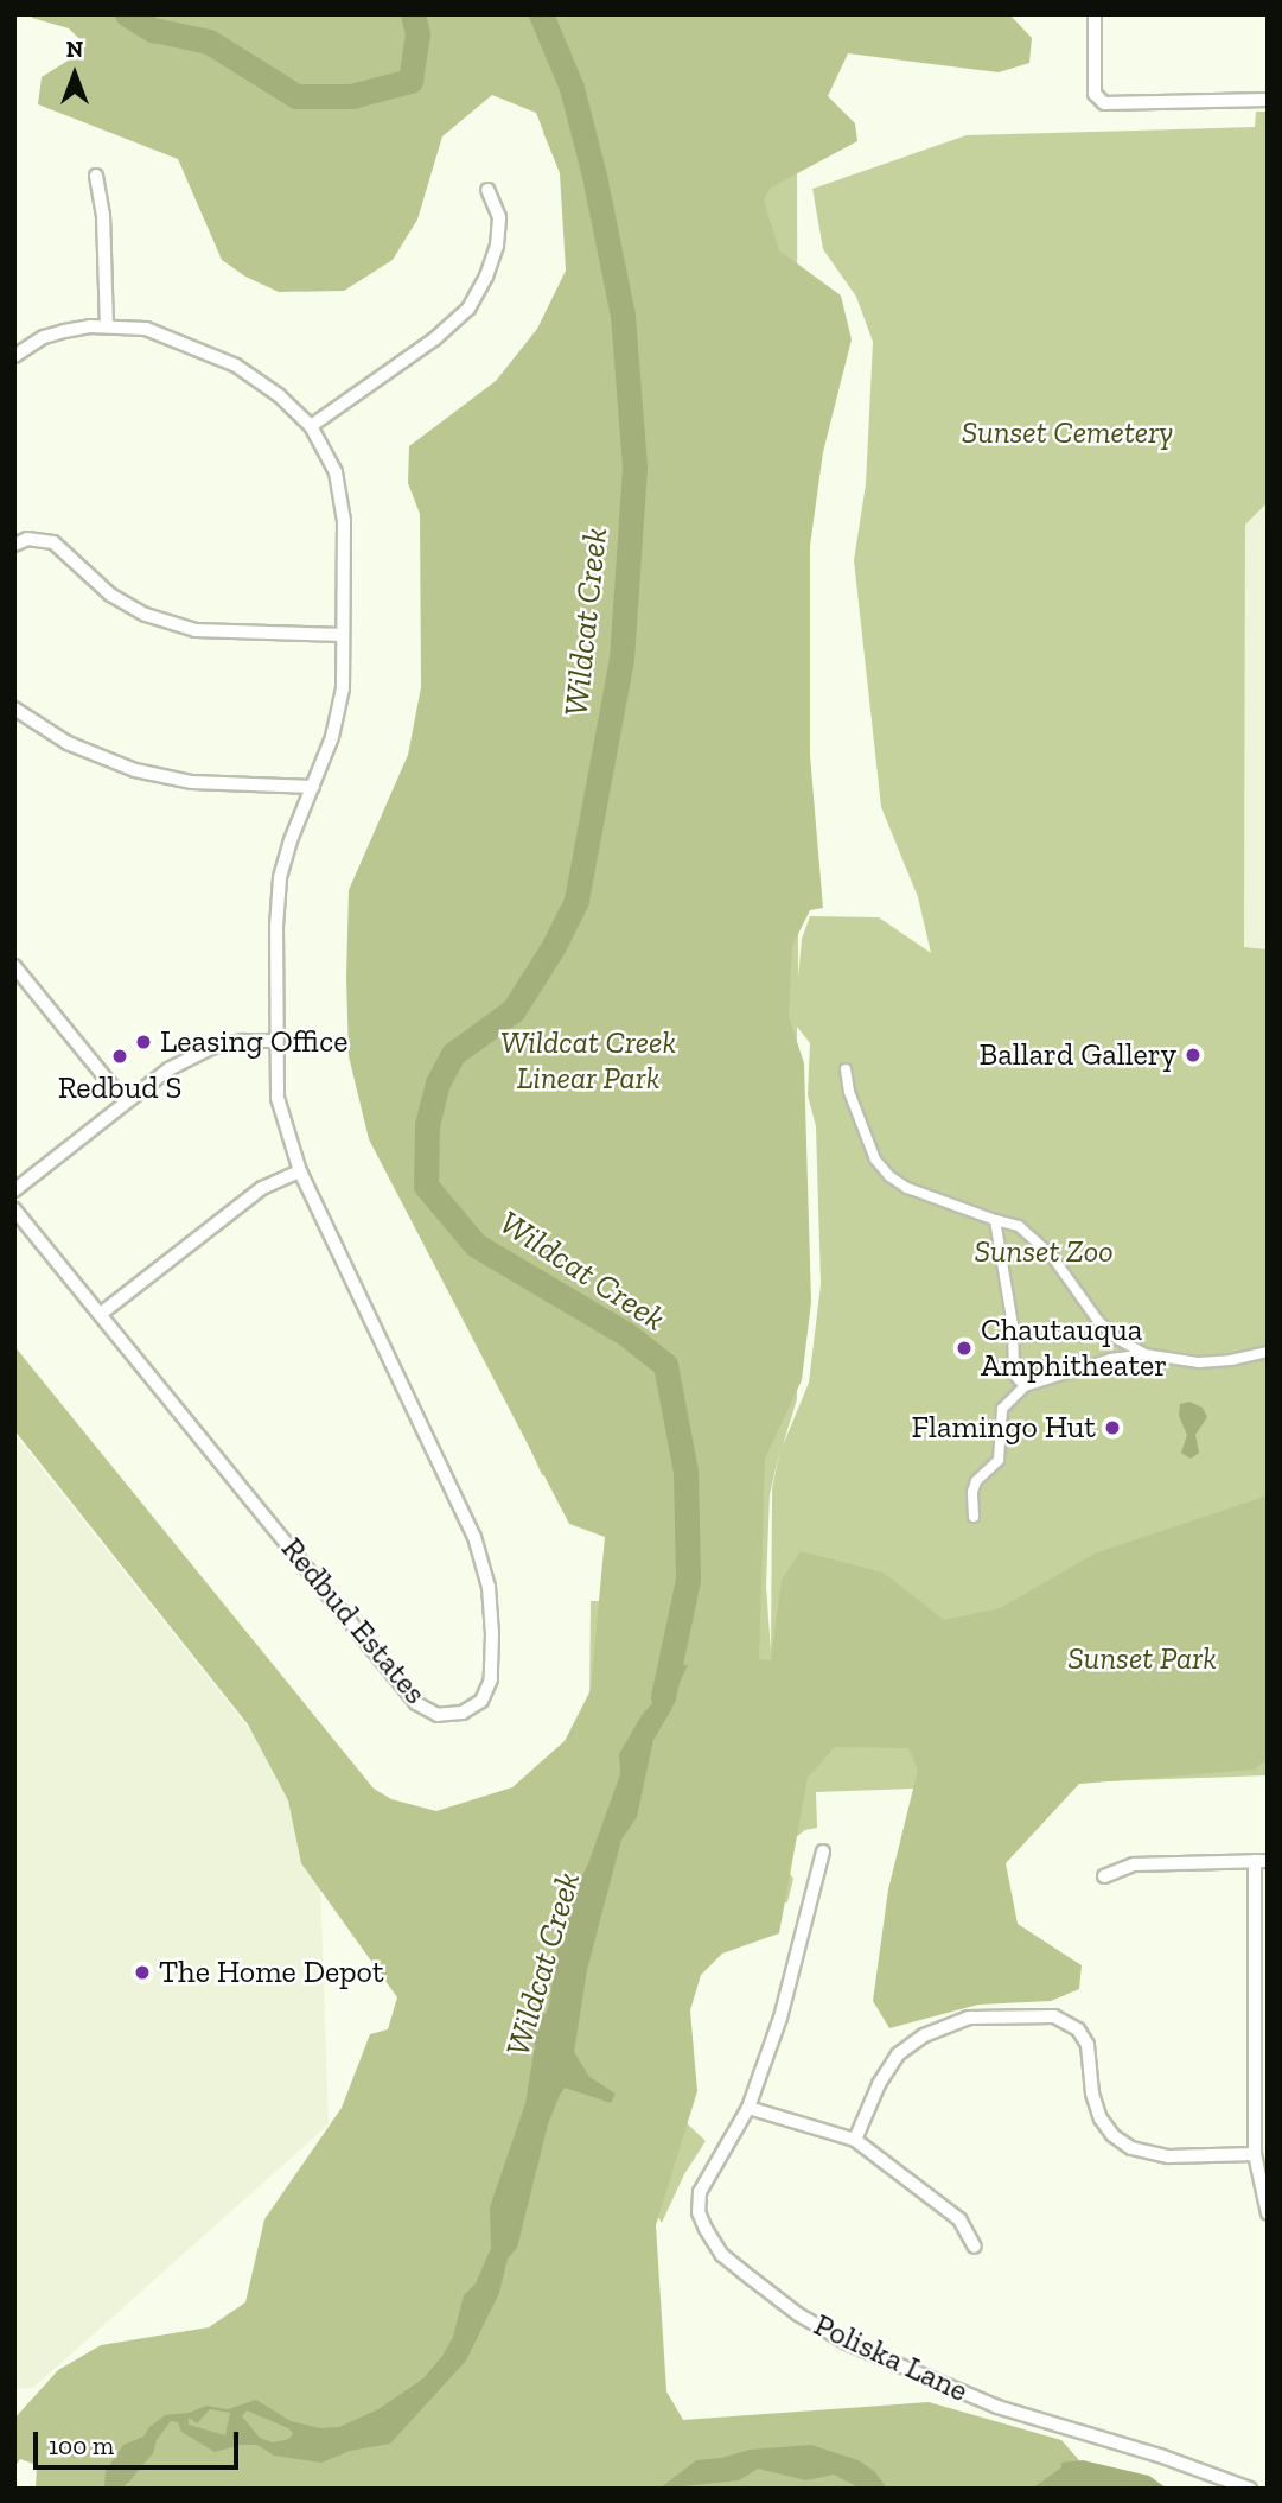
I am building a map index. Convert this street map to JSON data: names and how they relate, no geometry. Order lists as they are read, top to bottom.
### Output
{
  "streets": {
    "street": ["Redbud Estates", "Poliska Lane"]
  },
  "water": ["Wildcat Creek"],
  "parks": [
    "Sunset Cemetery",
    "Wildcat Creek Linear Park",
    "Sunset Zoo",
    "Sunset Park"
  ],
  "places": [
    "Leasing Office",
    "Ballard Gallery",
    "Redbud S",
    "Chautauqua Amphitheater",
    "Flamingo Hut",
    "The Home Depot"
  ],
  "scale_bar": "100 m",
  "north": "top"
}
